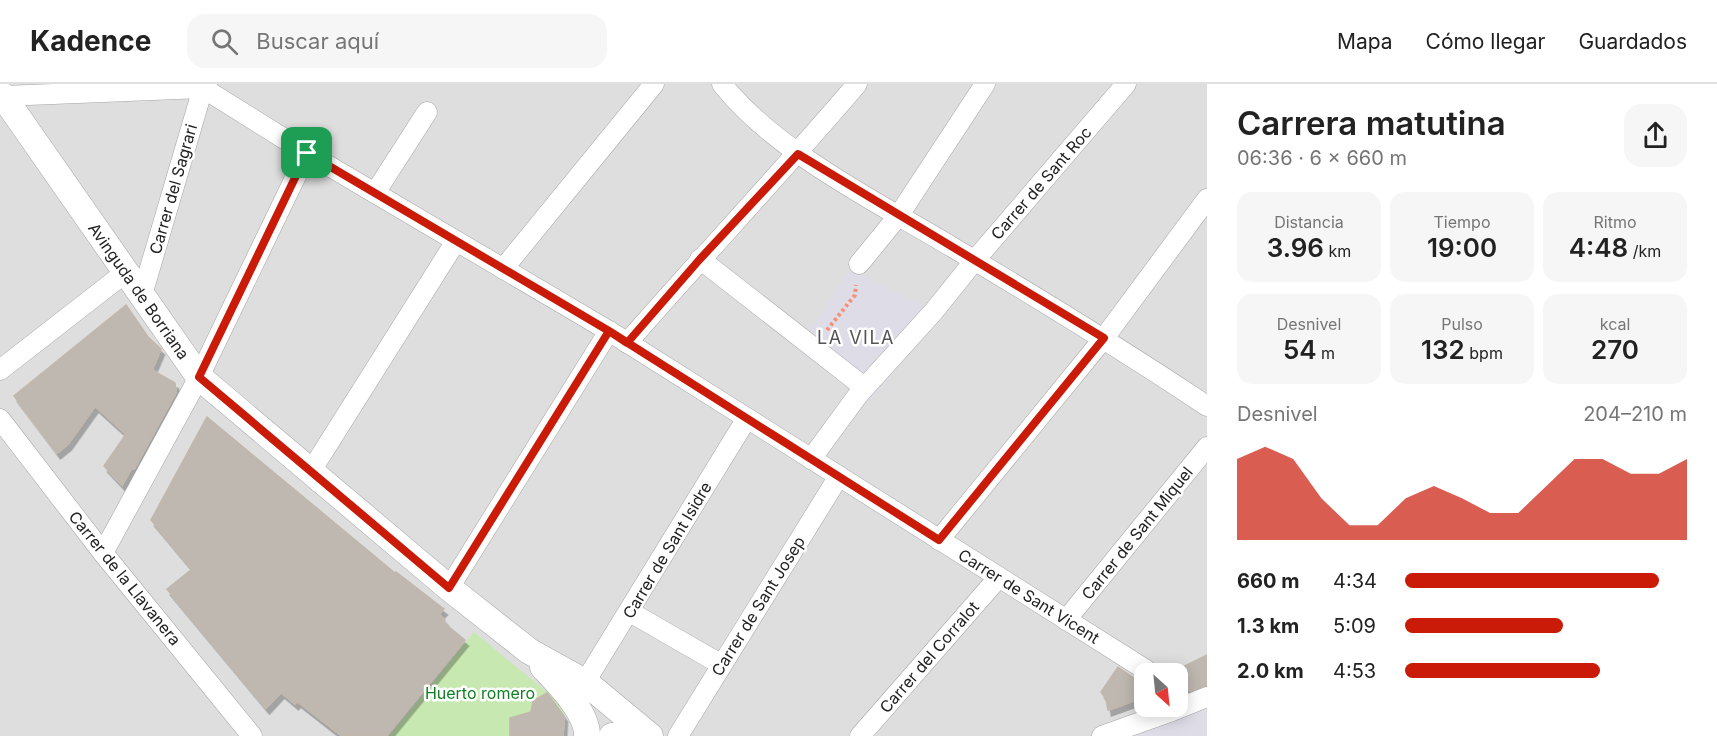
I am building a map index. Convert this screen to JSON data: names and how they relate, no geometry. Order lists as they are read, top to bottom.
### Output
{
  "streets": {
    "street": [
      "Carrer de Sant Roc",
      "Carrer del Sagrari",
      "Avinguda de Borriana",
      "Carrer de Sant Miquel",
      "Carrer de Sant Isidre",
      "Carrer de la Llavanera",
      "Carrer de Sant Vicent",
      "Carrer de Sant Josep",
      "Carrer del Corralot"
    ]
  },
  "crossings": [
    ["Carrer de Sant Roc", "Carrer de Sant Vicent"],
    ["Carrer del Sagrari", "Avinguda de Borriana"],
    ["Carrer del Sagrari", "Carrer de Sant Vicent"],
    ["Avinguda de Borriana", "Carrer de Sant Isidre"],
    ["Carrer de Sant Miquel", "Carrer de Sant Vicent"],
    ["Carrer de Sant Isidre", "Carrer de Sant Vicent"],
    ["Carrer de Sant Vicent", "Carrer de Sant Josep"],
    ["Carrer de Sant Vicent", "Carrer del Corralot"]
  ],
  "districts": ["LA VILA"],
  "parks": ["Huerto romero"],
  "north": "bottom right",
  "page": {
    "header": "Kadence",
    "search": "Buscar aquí",
    "nav": ["Mapa", "Cómo llegar", "Guardados"],
    "heading": ["Carrera matutina", "06:36 · 6 × 660 m"],
    "stats": [
      ["Distancia", "3.96 km"],
      ["Tiempo", "19:00"],
      ["Ritmo", "4:48 /km"],
      ["Desnivel", "54 m"],
      ["Pulso", "132 bpm"],
      ["kcal", "270"]
    ],
    "chart": ["Desnivel", "204–210 m"],
    "list": [
      {
        "name": "660 m",
        "note": "4:34"
      },
      {
        "name": "1.3 km",
        "note": "5:09"
      },
      {
        "name": "2.0 km",
        "note": "4:53"
      }
    ]
  }
}
